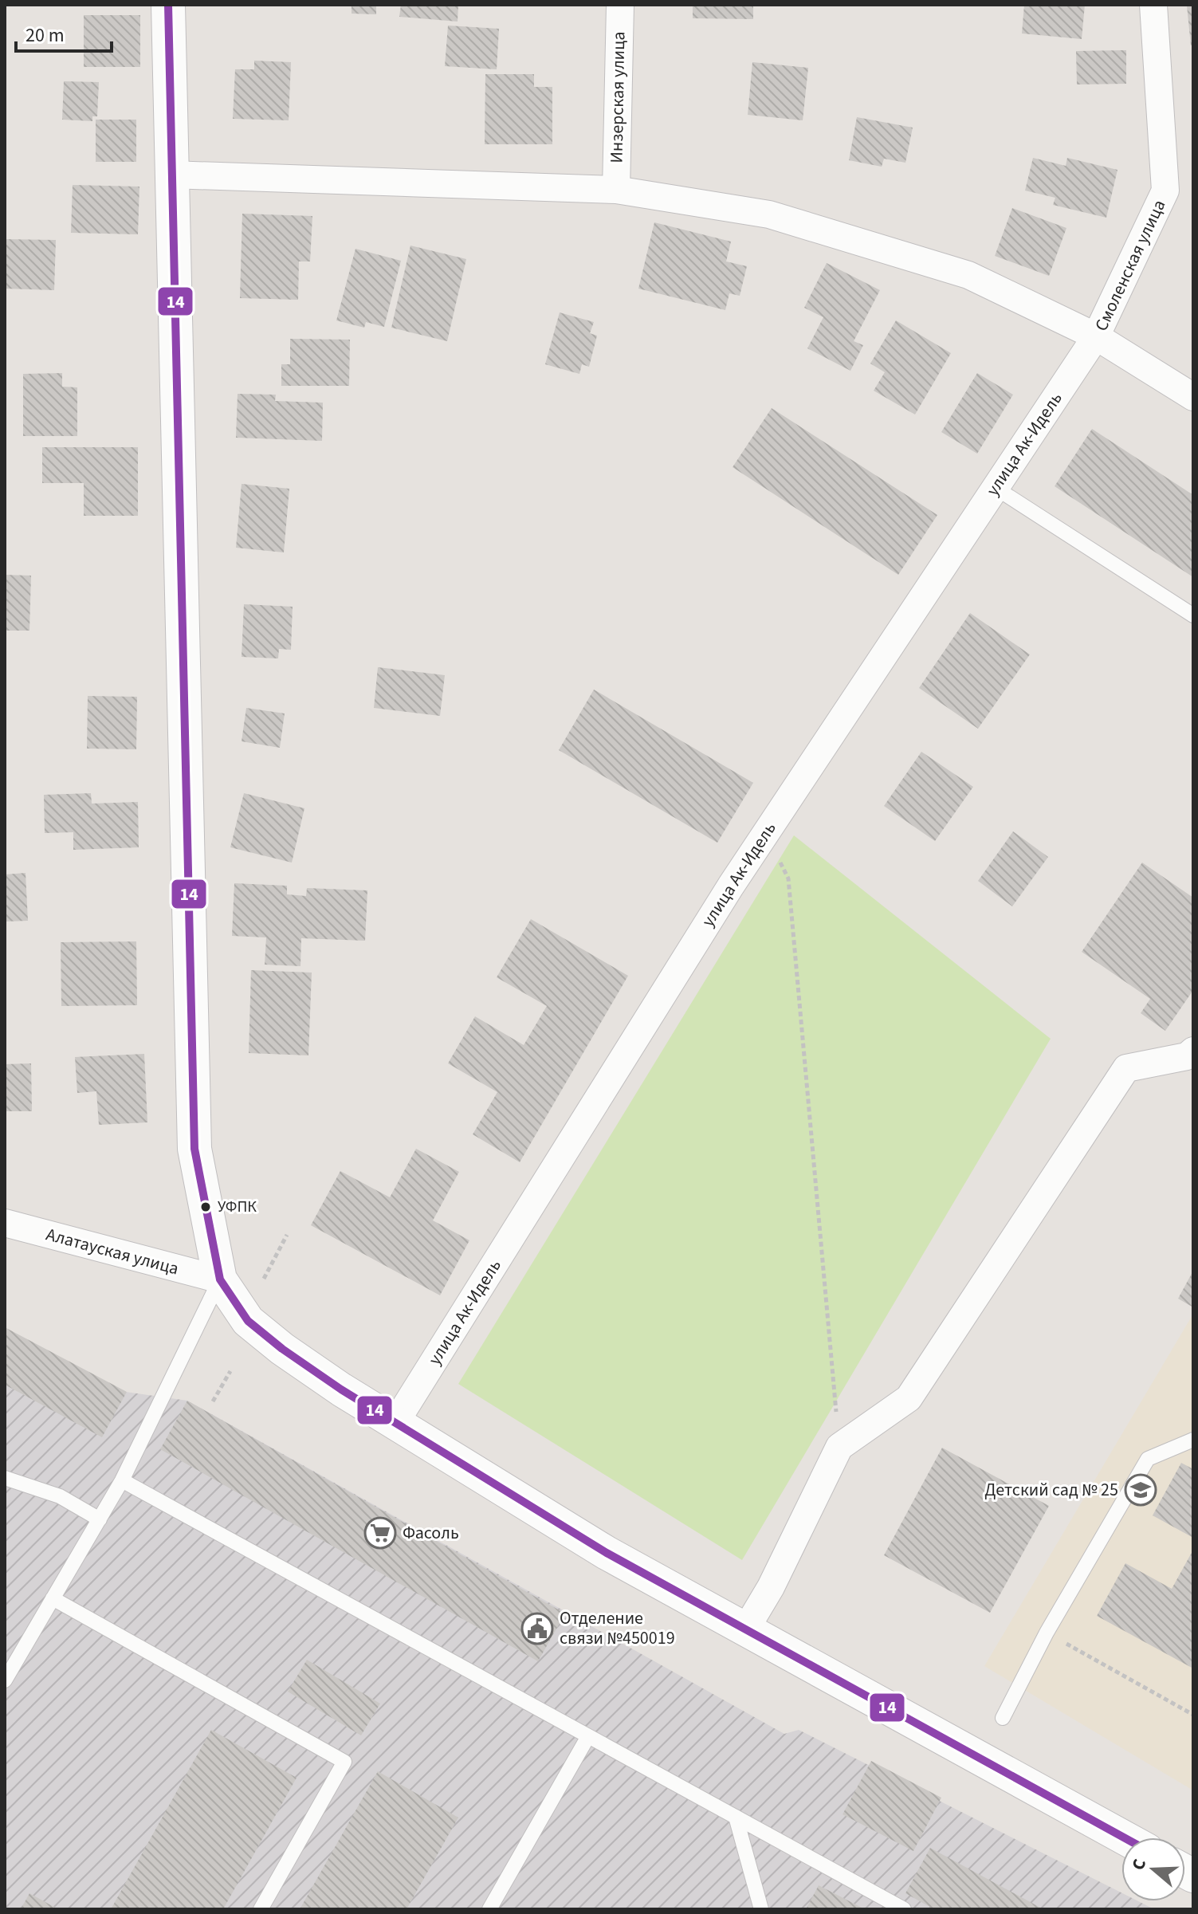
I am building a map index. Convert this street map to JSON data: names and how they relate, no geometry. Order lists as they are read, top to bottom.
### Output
{
  "streets": {
    "street": [
      "Инзерская улица",
      "Смоленская улица",
      "улица Ак-Идель",
      "Алатауская улица"
    ]
  },
  "crossings": [
    ["Смоленская улица", "улица Ак-Идель"]
  ],
  "places": {
    "other": ["УФПК"],
    "school or university": ["Детский сад № 25"],
    "supermarket": ["Фасоль"],
    "public building": ["Отделение связи №450019"]
  },
  "lines": ["transit line 14"],
  "scale_bar": "20 m",
  "north": "left"
}
